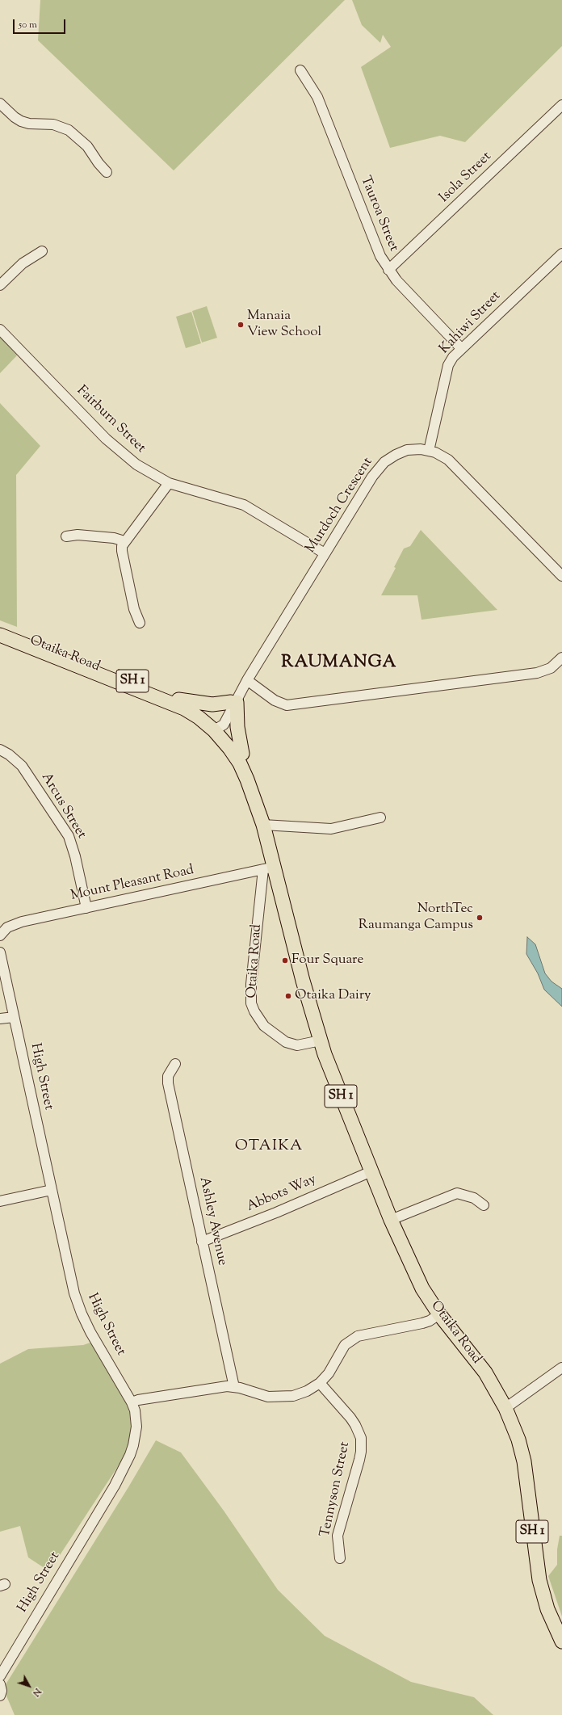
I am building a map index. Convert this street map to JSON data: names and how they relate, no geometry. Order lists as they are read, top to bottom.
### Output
{
  "streets": {
    "highway": ["Otaika Road", "SH 1"],
    "street": [
      "Isola Street",
      "Tauroa Street",
      "Kahiwi Street",
      "Fairburn Street",
      "Murdoch Crescent",
      "Arcus Street",
      "Mount Pleasant Road",
      "High Street",
      "Abbots Way",
      "Ashley Avenue",
      "Tennyson Street"
    ]
  },
  "crossings": [
    ["Isola Street", "Tauroa Street"],
    ["Tauroa Street", "Kahiwi Street"],
    ["Kahiwi Street", "Murdoch Crescent"],
    ["Fairburn Street", "Murdoch Crescent"],
    ["Murdoch Crescent", "Otaika Road"],
    ["Otaika Road", "Mount Pleasant Road"],
    ["Otaika Road", "Abbots Way"],
    ["Arcus Street", "Mount Pleasant Road"],
    ["Abbots Way", "Ashley Avenue"]
  ],
  "districts": ["RAUMANGA", "OTAIKA"],
  "places": [
    "Manaia View School",
    "NorthTec Raumanga Campus",
    "Four Square",
    "Otaika Dairy"
  ],
  "scale_bar": "50 m",
  "north": "bottom right"
}
